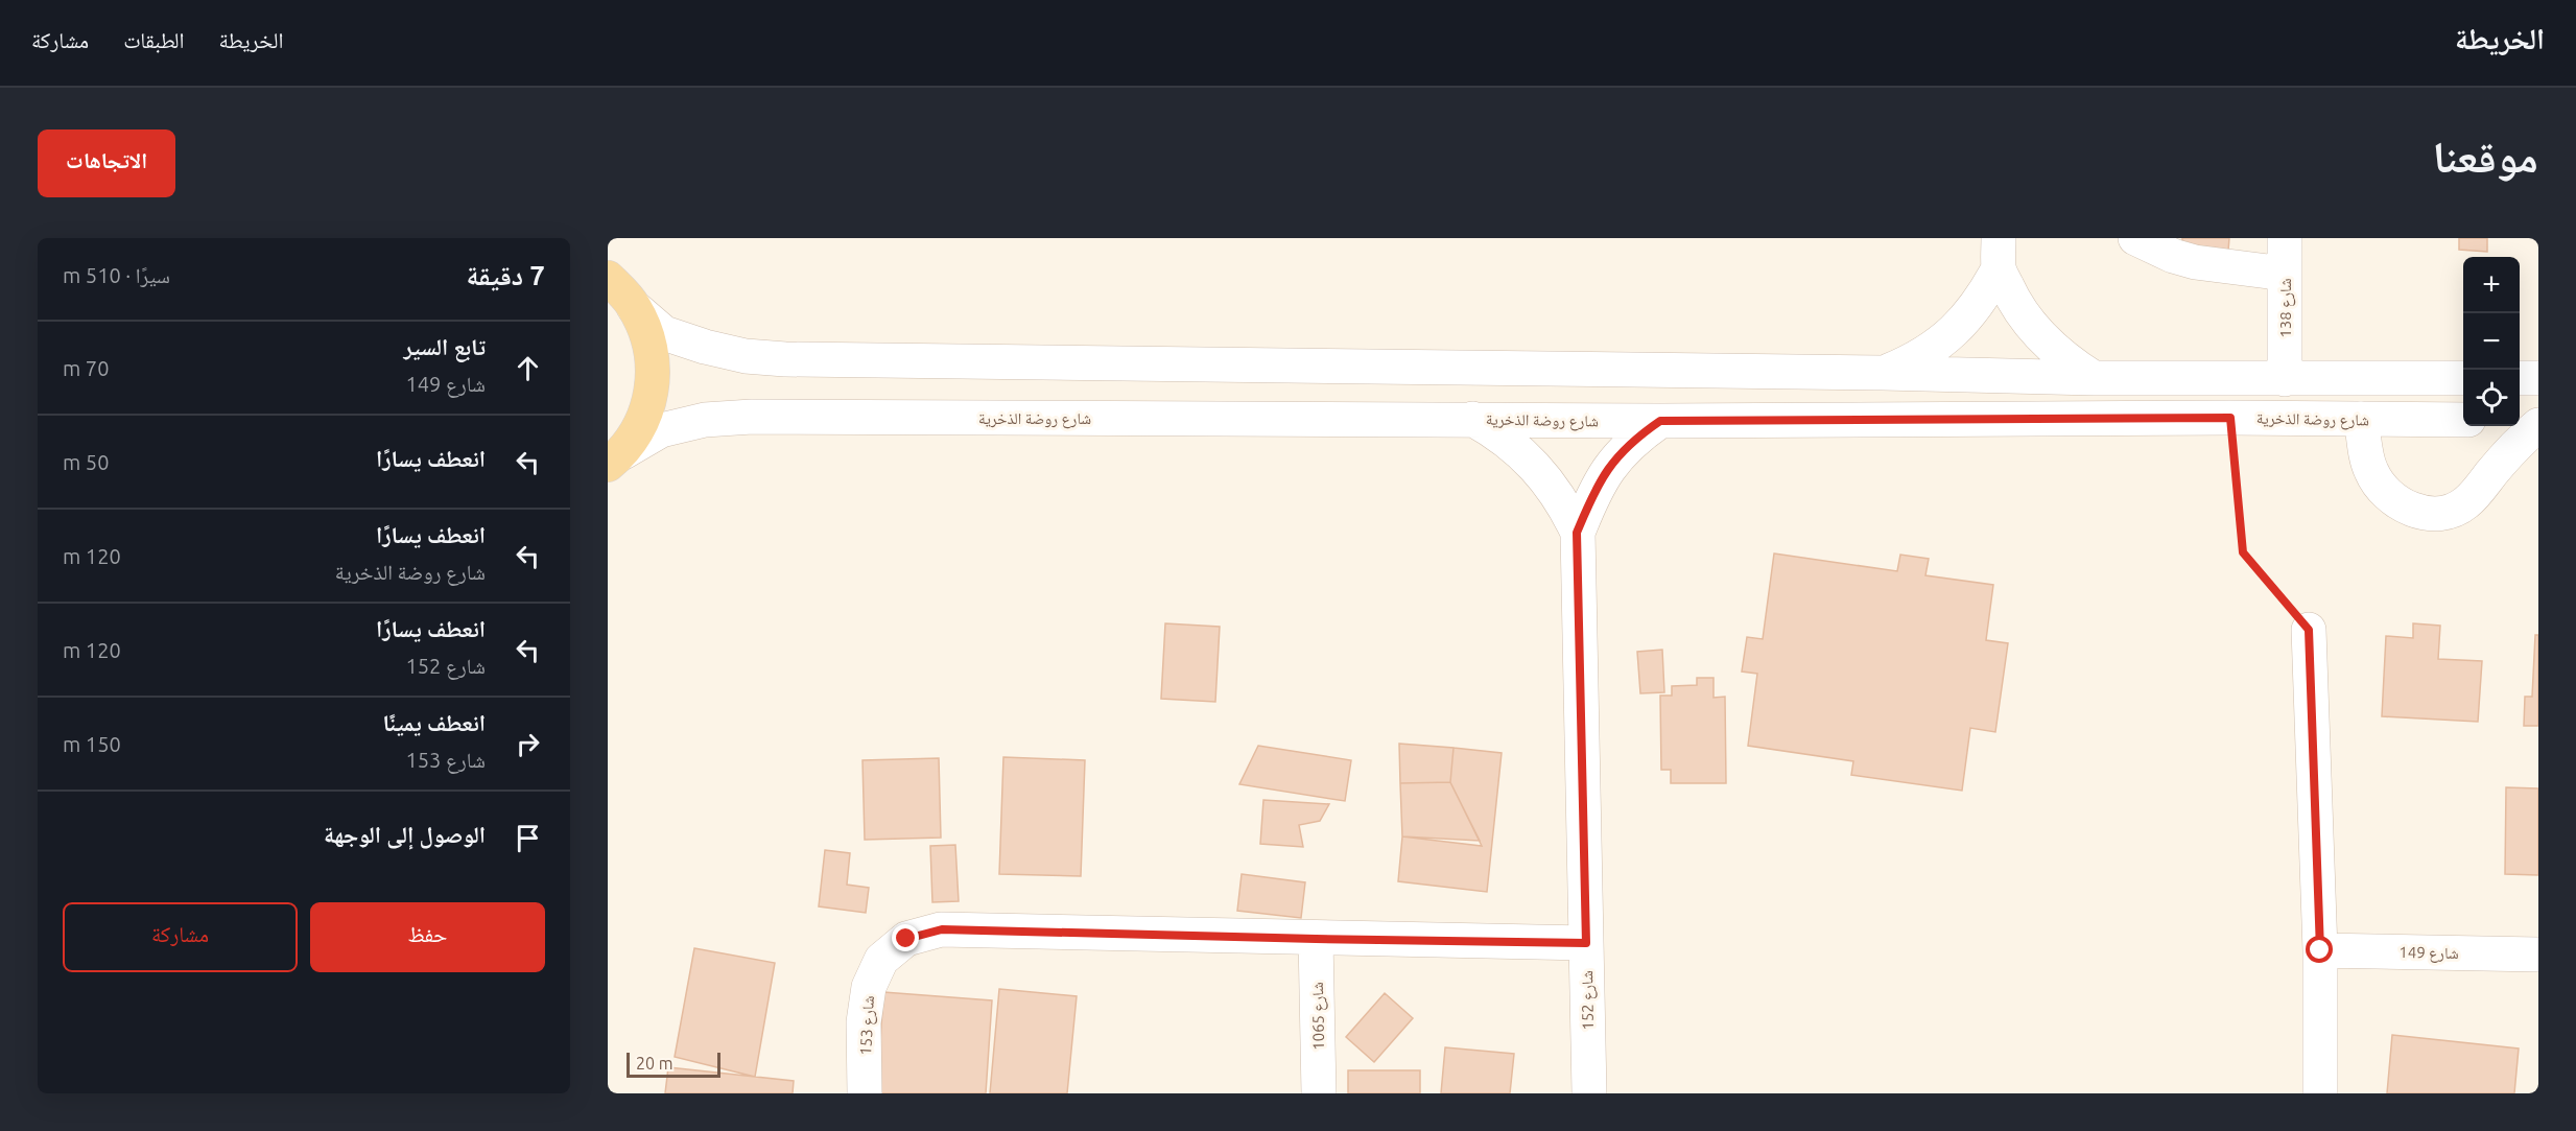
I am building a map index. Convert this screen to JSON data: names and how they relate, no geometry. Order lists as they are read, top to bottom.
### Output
{
  "streets": {
    "street": [
      "شارع 138",
      "شارع روضة الذخرية",
      "شارع 149",
      "شارع 152",
      "شارع 1065",
      "شارع 153"
    ]
  },
  "crossings": [
    ["شارع روضة الذخرية", "شارع 152"],
    ["شارع 152", "شارع 153"],
    ["شارع 1065", "شارع 153"]
  ],
  "scale_bar": "20 m",
  "page": {
    "header": "الخريطة",
    "nav": ["الخريطة", "الطبقات", "مشاركة"],
    "title": "موقعنا",
    "buttons": [
      "الاتجاهات",
      ["حفظ", "مشاركة"]
    ],
    "heading": ["7 دقيقة", "سيرًا · 510 m"],
    "map_buttons": ["+", "−"],
    "list": [
      ["تابع السير", "شارع 149", "70 m"],
      ["انعطف يسارًا", "50 m"],
      ["انعطف يسارًا", "شارع روضة الذخرية", "120 m"],
      ["انعطف يسارًا", "شارع 152", "120 m"],
      ["انعطف يمينًا", "شارع 153", "150 m"],
      "الوصول إلى الوجهة"
    ],
    "scale": "20 m"
  }
}
